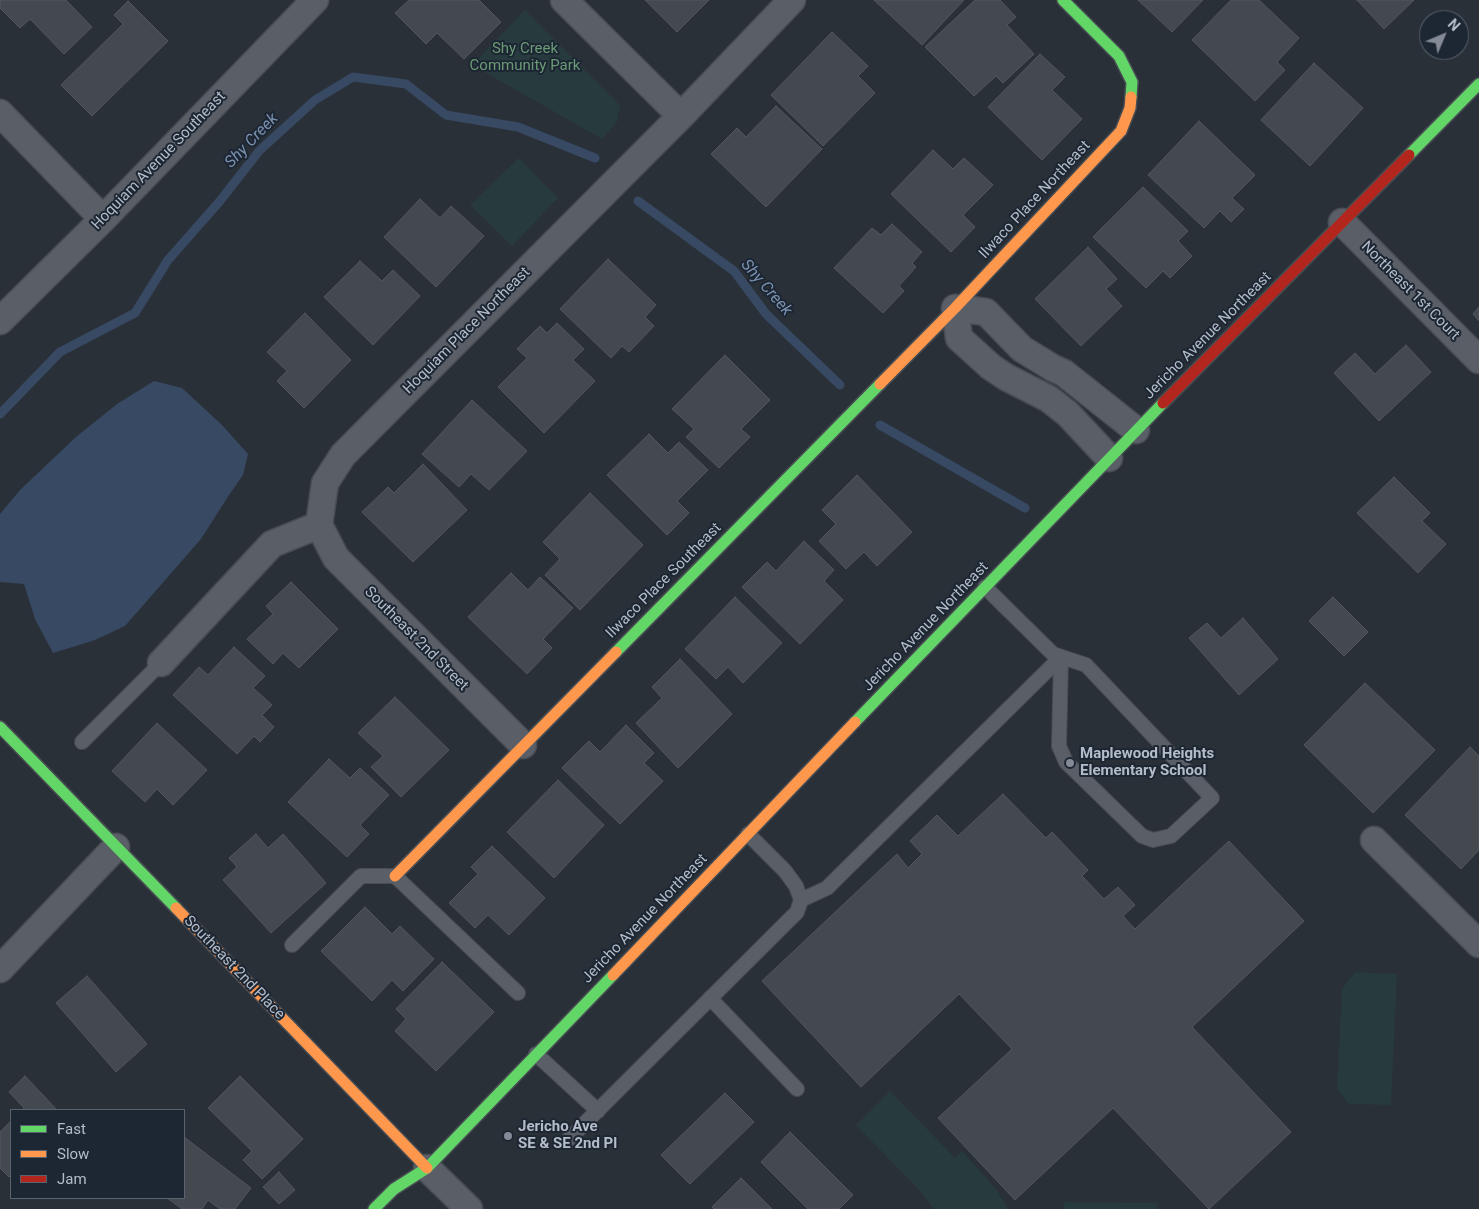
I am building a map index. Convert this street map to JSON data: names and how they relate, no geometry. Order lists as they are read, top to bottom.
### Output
{
  "streets": {
    "street": [
      "Hoquiam Avenue Southeast",
      "Ilwaco Place Northeast",
      "Northeast 1st Court",
      "Hoquiam Place Northeast",
      "Jericho Avenue Northeast",
      "Ilwaco Place Southeast",
      "Southeast 2nd Street",
      "Southeast 2nd Place"
    ]
  },
  "crossings": [
    ["Ilwaco Place Northeast", "Ilwaco Place Southeast"],
    ["Northeast 1st Court", "Jericho Avenue Northeast"],
    ["Hoquiam Place Northeast", "Southeast 2nd Street"],
    ["Jericho Avenue Northeast", "Southeast 2nd Place"],
    ["Ilwaco Place Southeast", "Southeast 2nd Street"]
  ],
  "water": ["Shy Creek"],
  "parks": ["Shy Creek Community Park"],
  "places": ["Maplewood Heights Elementary School", "Jericho Ave SE & SE 2nd Pl"],
  "legend": ["Fast", "Slow", "Jam"],
  "north": "top right"
}
